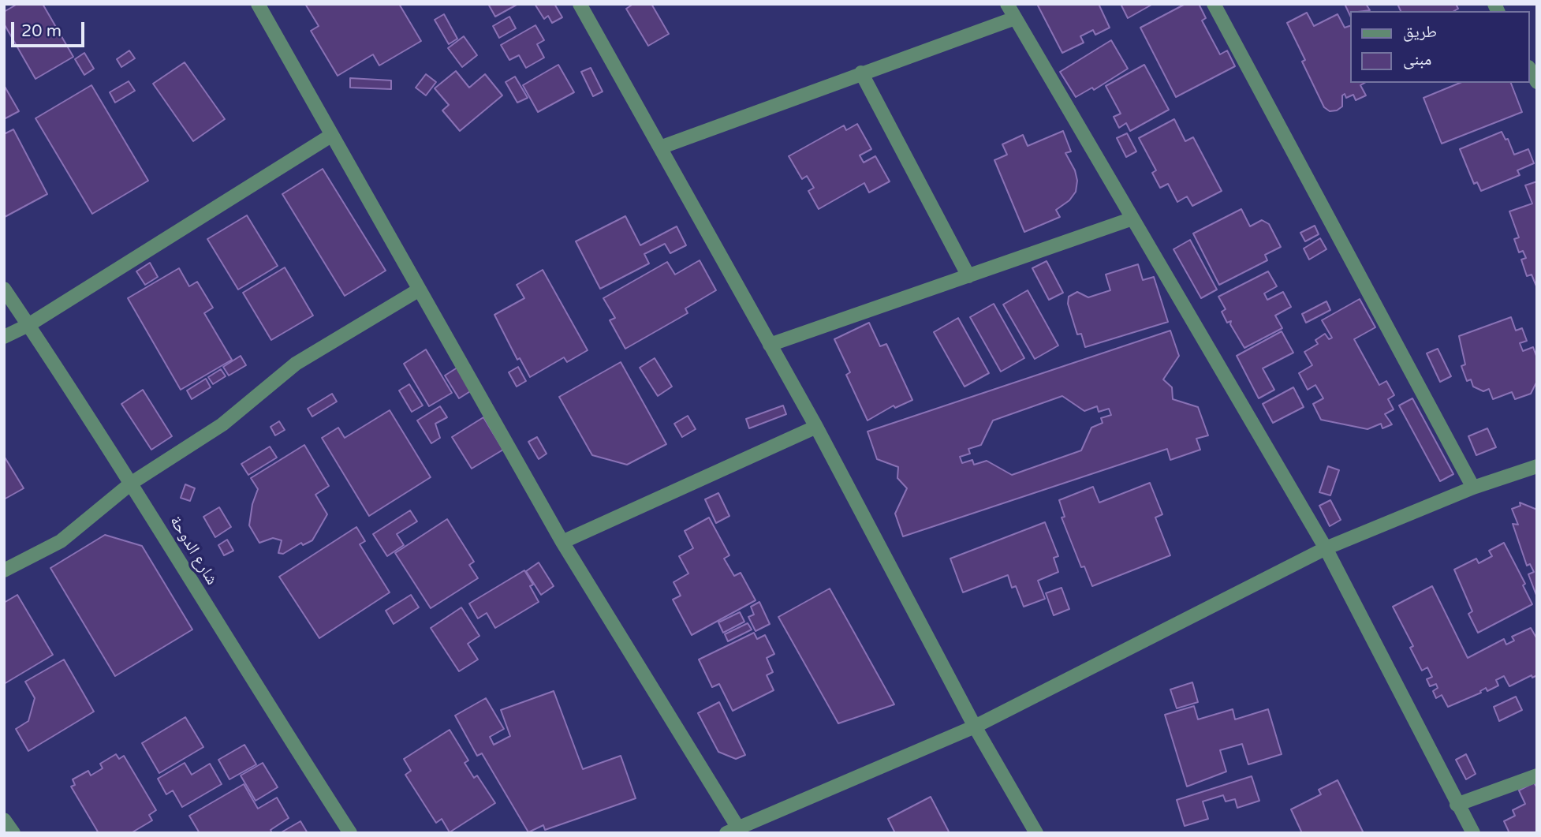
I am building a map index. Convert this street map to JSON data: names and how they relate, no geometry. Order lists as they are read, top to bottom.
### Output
{
  "streets": {
    "street": ["شارع الدوحة"]
  },
  "legend": ["طريق", "مبنى"],
  "scale_bar": "20 m"
}
